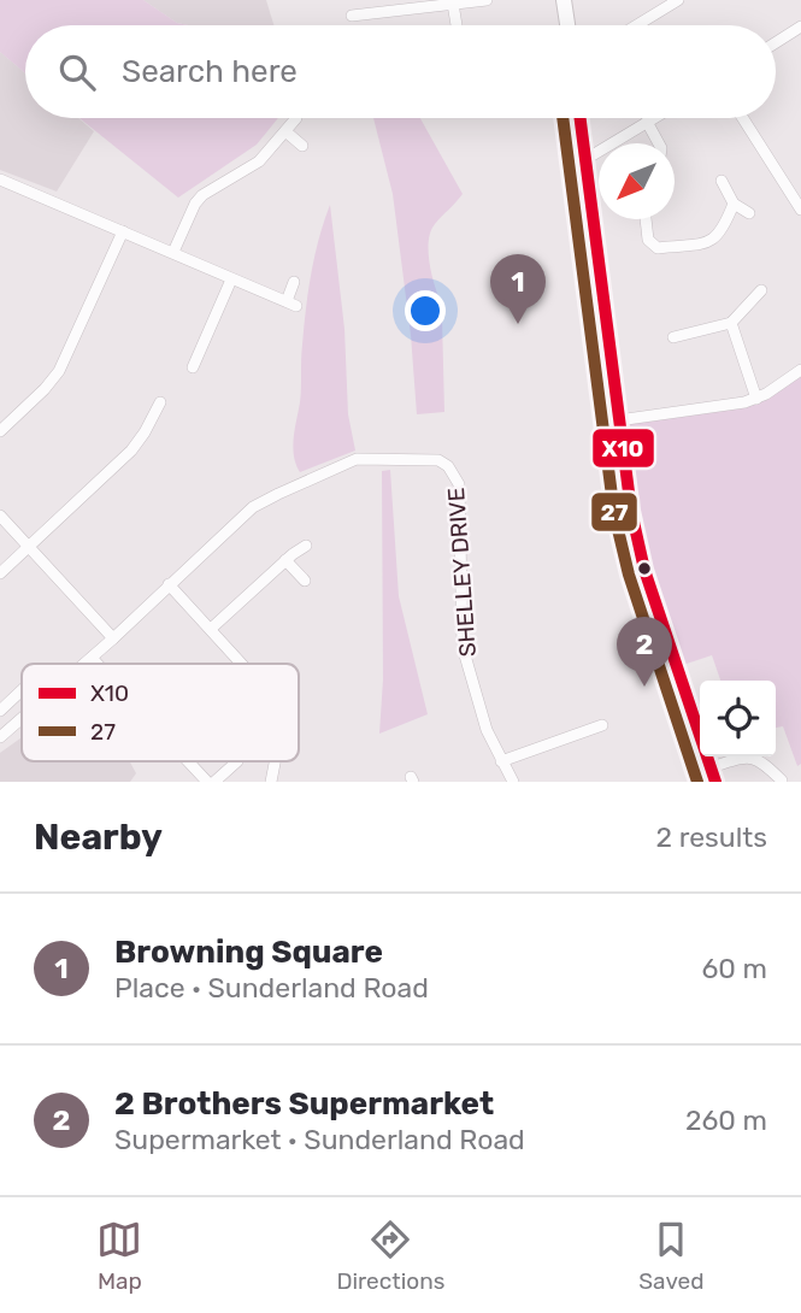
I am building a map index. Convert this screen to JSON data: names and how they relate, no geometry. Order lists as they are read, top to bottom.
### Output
{
  "streets": {
    "street": ["SHELLEY DRIVE"]
  },
  "lines": ["transit line X10", "transit line 27"],
  "legend": ["X10", "27"],
  "north": "bottom left",
  "page": {
    "search": "Search here",
    "pins": ["1", "2"],
    "heading": ["Nearby", "2 results"],
    "list": [
      {
        "mark": "1",
        "name": "Browning Square",
        "note": "Place · Sunderland Road",
        "value": "60 m"
      },
      {
        "mark": "2",
        "name": "2 Brothers Supermarket",
        "note": "Supermarket · Sunderland Road",
        "value": "260 m"
      }
    ],
    "nav": ["Map", "Directions", "Saved"]
  }
}
